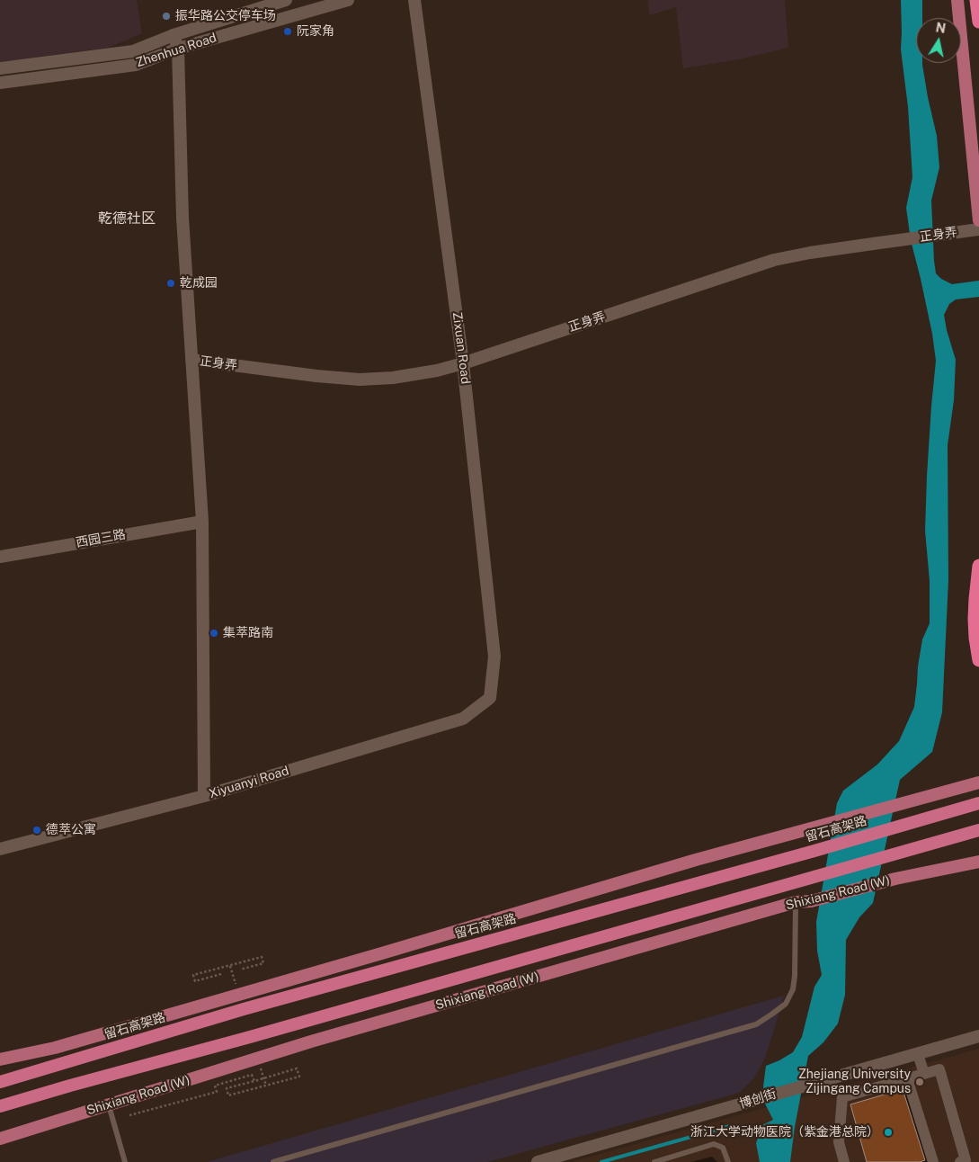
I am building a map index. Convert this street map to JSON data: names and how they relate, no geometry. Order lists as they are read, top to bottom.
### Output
{
  "streets": {
    "highway": ["留石高架路"],
    "main road": ["Shixiang Road (W)"],
    "street": [
      "Zhenhua Road",
      "正身弄",
      "Zixuan Road",
      "西园三路",
      "Xiyuanyi Road",
      "博创街"
    ]
  },
  "crossings": [
    ["正身弄", "Zixuan Road"],
    ["Zixuan Road", "Xiyuanyi Road"]
  ],
  "districts": ["乾德社区"],
  "places": [
    "振华路公交停车场",
    "阮家角",
    "乾成园",
    "集萃路南",
    "德萃公寓",
    "Zhejiang University Zijingang Campus",
    "浙江大学动物医院（紫金港总院）"
  ],
  "north": "top"
}
